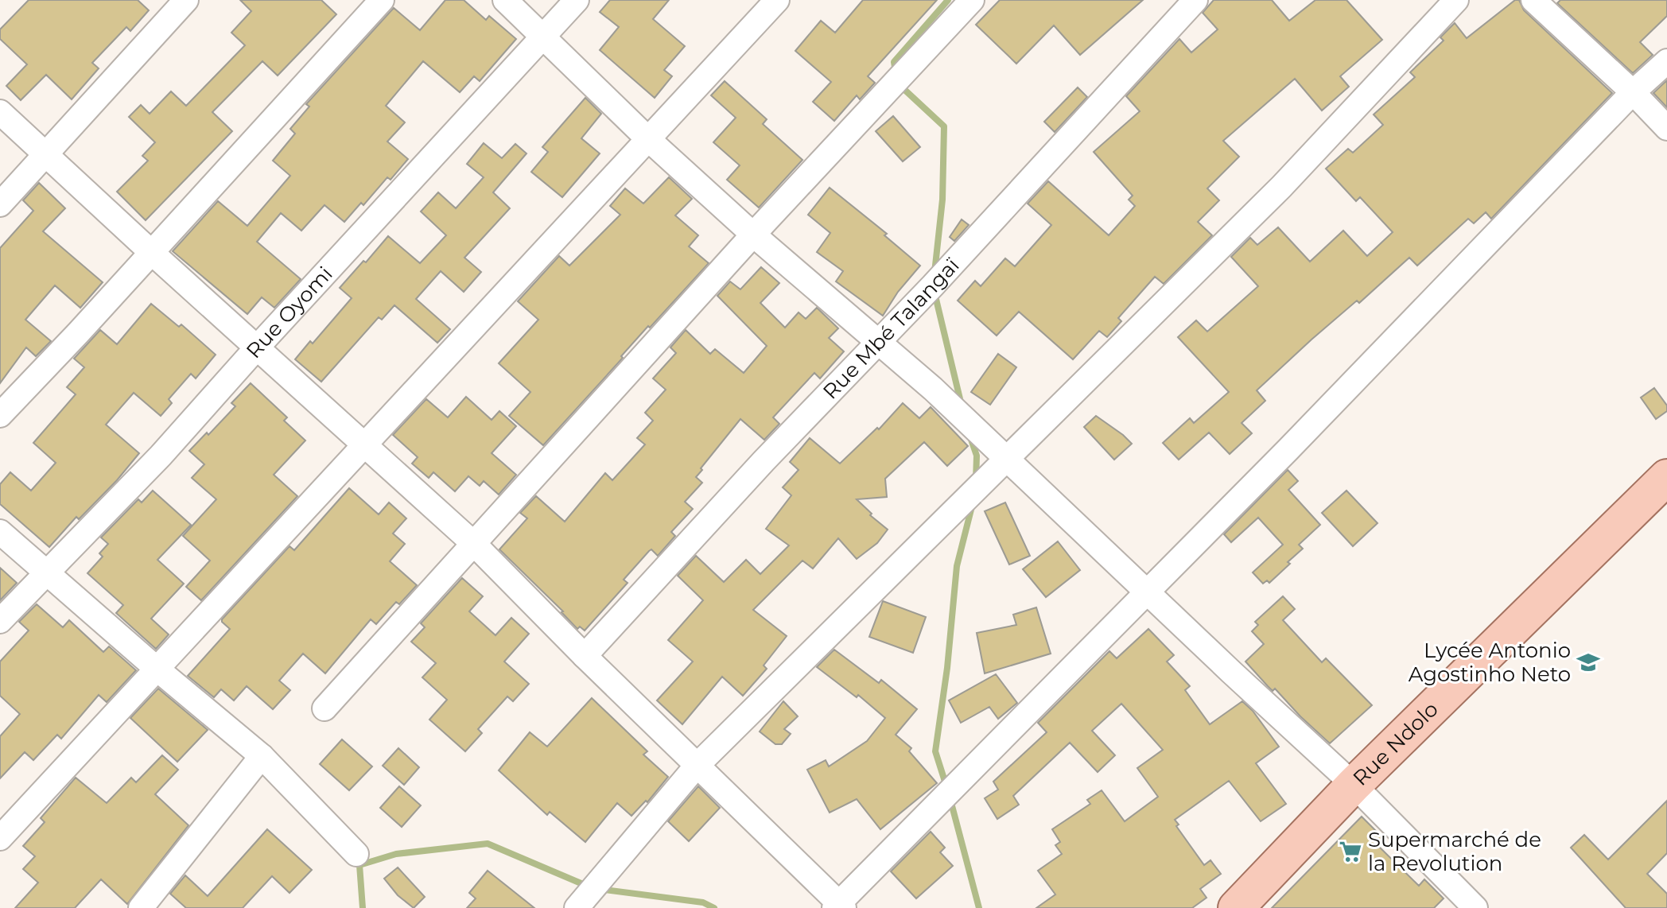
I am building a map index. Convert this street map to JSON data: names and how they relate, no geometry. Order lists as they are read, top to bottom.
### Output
{
  "streets": {
    "main road": ["Rue Ndolo"],
    "street": ["Rue Oyomi", "Rue Mbé Talangaï"]
  },
  "places": {
    "school or university": ["Lycée Antonio Agostinho Neto"],
    "supermarket": ["Supermarché de la Revolution"]
  }
}
